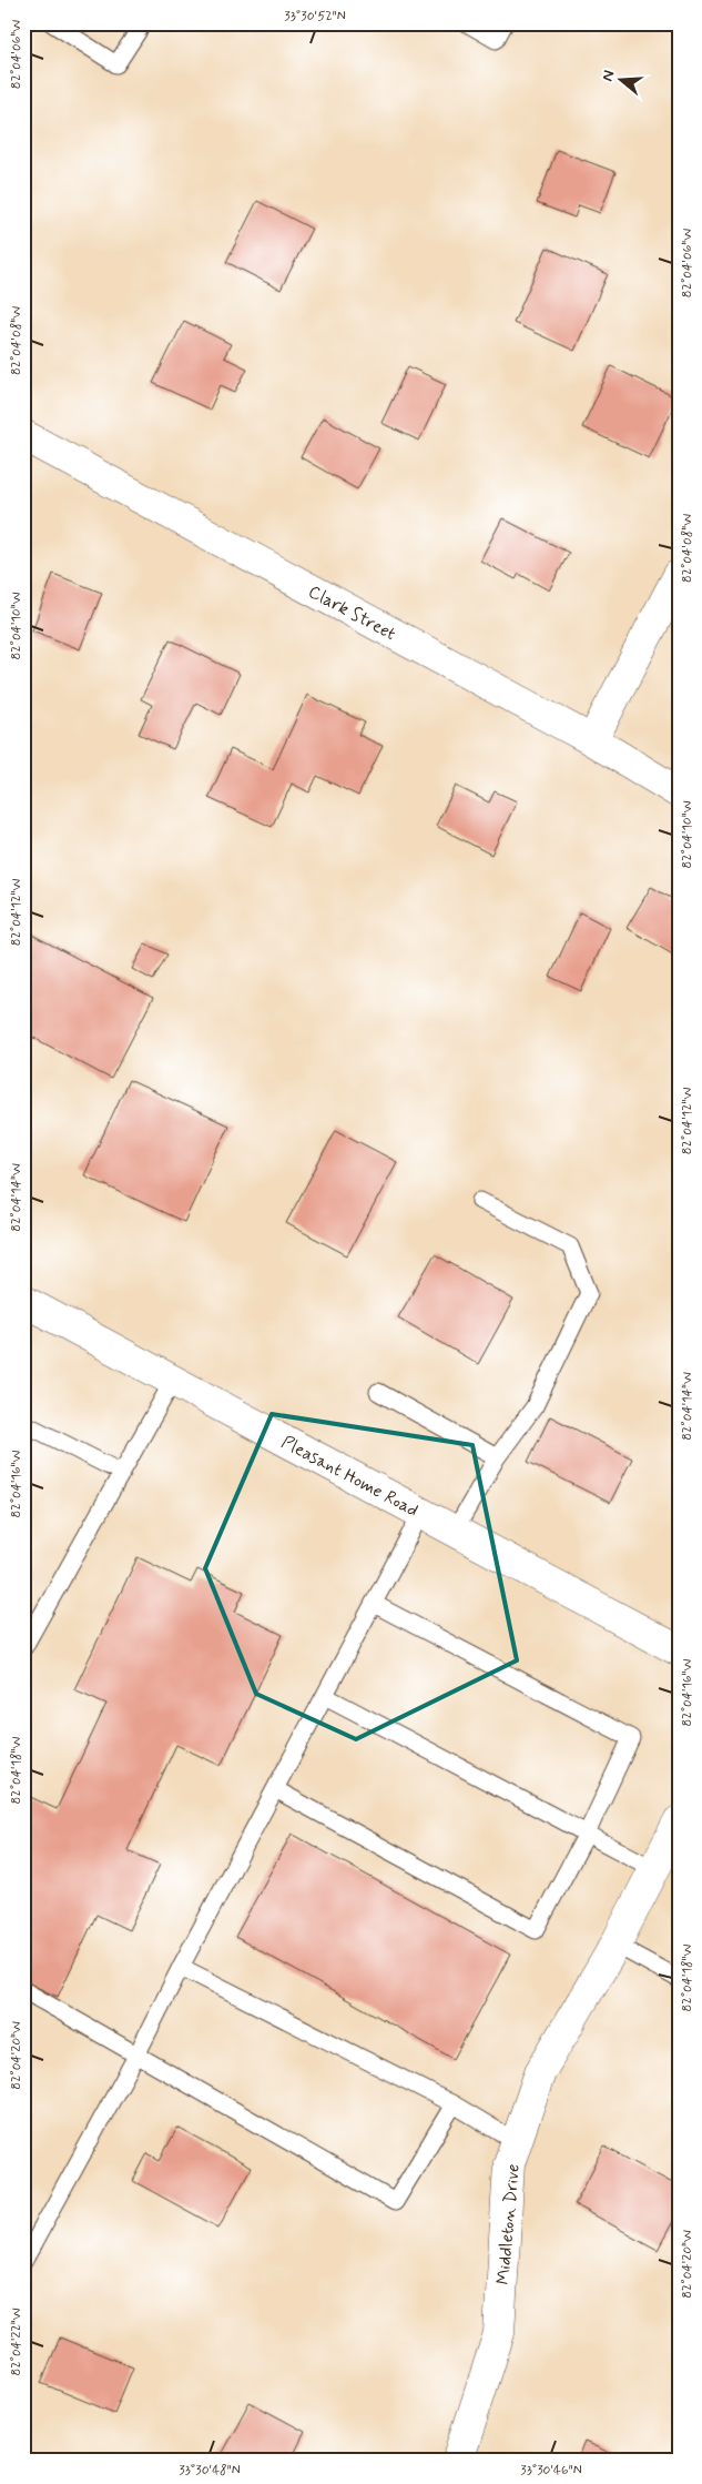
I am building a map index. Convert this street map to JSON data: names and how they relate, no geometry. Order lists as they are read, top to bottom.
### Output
{
  "streets": {
    "street": ["Clark Street", "Pleasant Home Road", "Middleton Drive"]
  },
  "north": "left",
  "coordinates": [
    "33°30'52\"N",
    "82°04'06\"W",
    "82°04'08\"W",
    "82°04'10\"W",
    "82°04'12\"W",
    "82°04'14\"W",
    "82°04'16\"W",
    "82°04'18\"W",
    "82°04'20\"W",
    "82°04'22\"W",
    "33°30'48\"N",
    "33°30'46\"N"
  ]
}
